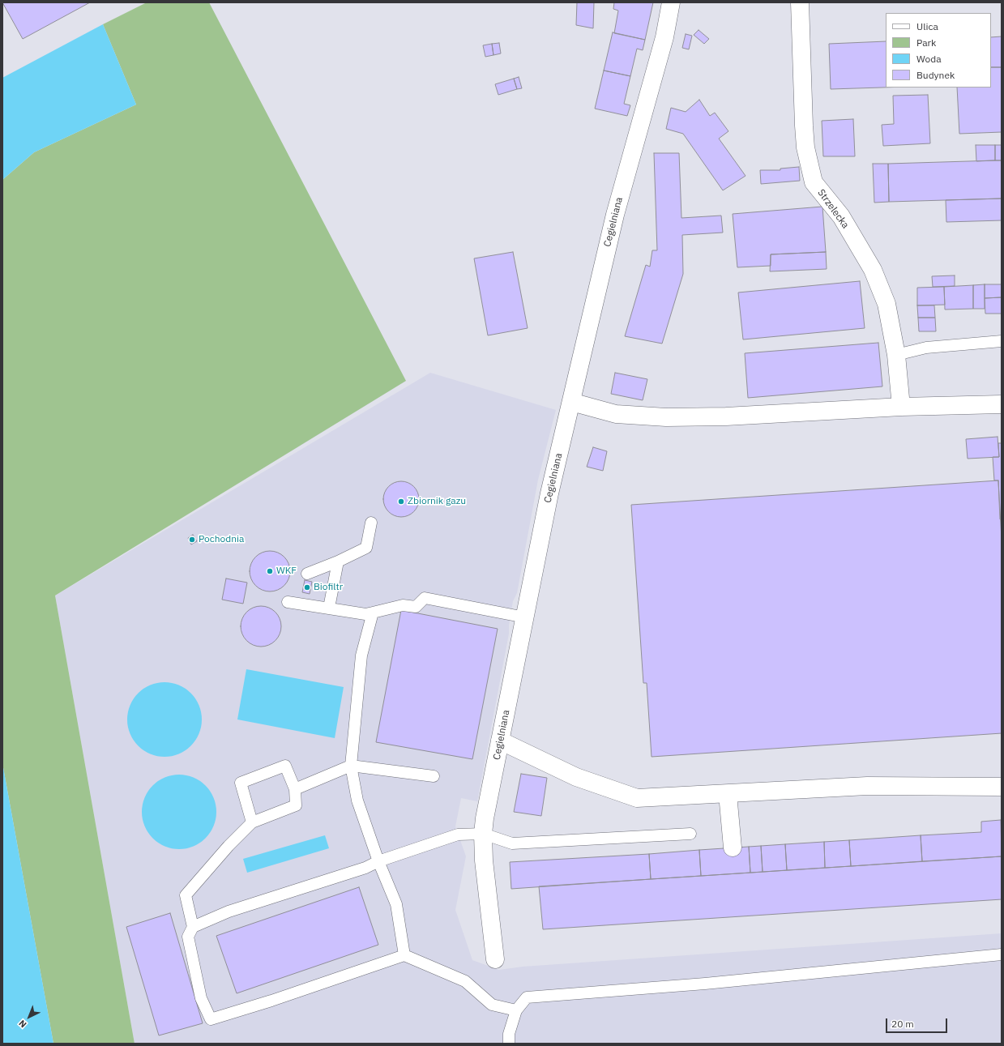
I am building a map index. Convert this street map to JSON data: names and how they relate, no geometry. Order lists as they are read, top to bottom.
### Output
{
  "streets": {
    "street": ["Strzelecka", "Cegielniana"]
  },
  "places": [
    "Zbiornik gazu",
    "Pochodnia",
    "WKF",
    "Biofiltr"
  ],
  "legend": [
    "Ulica",
    "Park",
    "Woda",
    "Budynek"
  ],
  "scale_bar": "20 m",
  "north": "bottom left"
}
